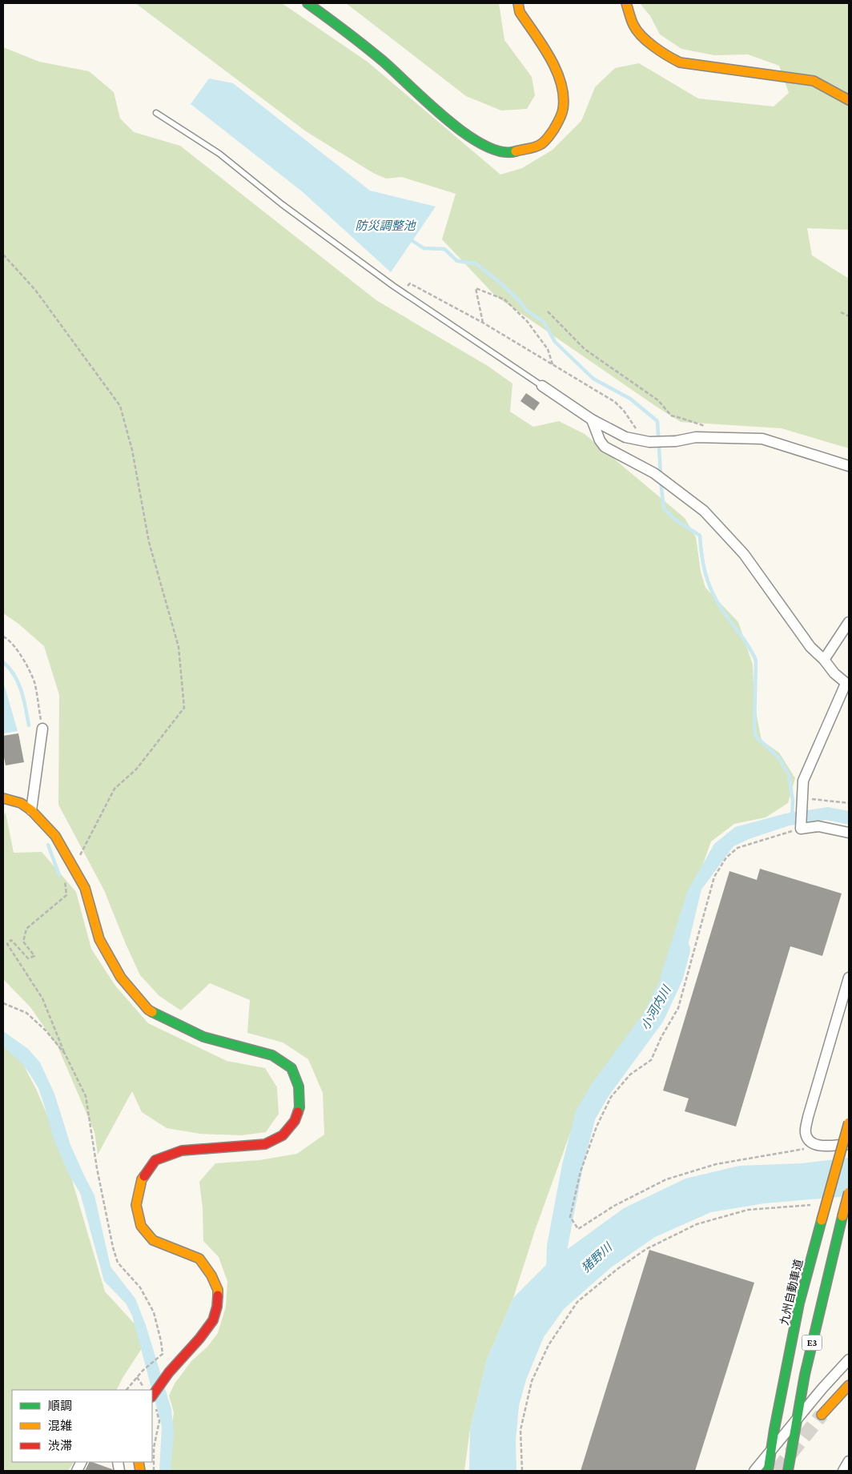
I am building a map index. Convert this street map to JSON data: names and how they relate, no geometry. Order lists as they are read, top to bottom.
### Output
{
  "streets": {
    "main road": ["九州自動車道", "E3"]
  },
  "water": ["防災調整池", "小河内川", "猪野川"],
  "legend": ["順調", "混雑", "渋滞"]
}
